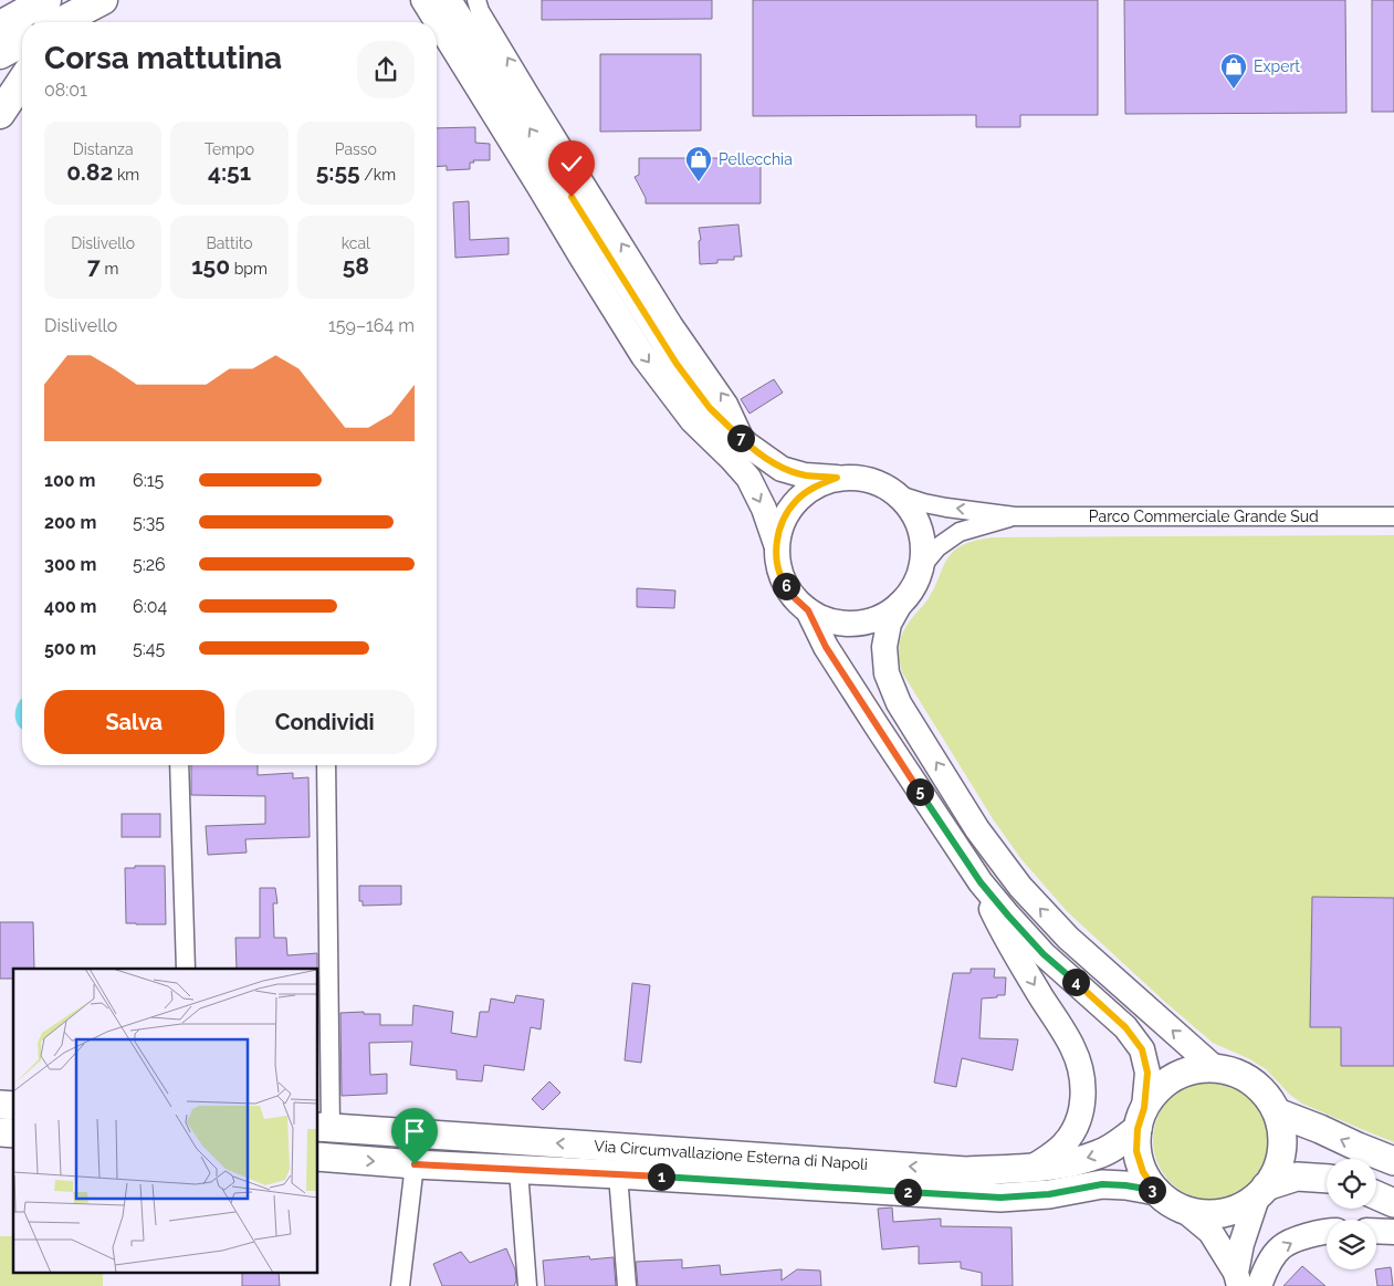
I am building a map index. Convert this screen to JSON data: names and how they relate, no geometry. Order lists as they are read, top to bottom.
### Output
{
  "streets": {
    "main road": ["Via Circumvallazione Esterna di Napoli"],
    "street": ["Parco Commerciale Grande Sud"]
  },
  "places": {
    "shop": ["Expert", "Pellecchia"]
  },
  "page": {
    "heading": ["Corsa mattutina", "08:01"],
    "stats": [
      ["Distanza", "0.82 km"],
      ["Tempo", "4:51"],
      ["Passo", "5:55 /km"],
      ["Dislivello", "7 m"],
      ["Battito", "150 bpm"],
      ["kcal", "58"]
    ],
    "chart": ["Dislivello", "159–164 m"],
    "pins": [
      "7",
      "6",
      "5",
      "4",
      "1",
      "3",
      "2"
    ],
    "list": [
      {
        "name": "100 m",
        "note": "6:15"
      },
      {
        "name": "200 m",
        "note": "5:35"
      },
      {
        "name": "300 m",
        "note": "5:26"
      },
      {
        "name": "400 m",
        "note": "6:04"
      },
      {
        "name": "500 m",
        "note": "5:45"
      }
    ],
    "buttons": ["Salva", "Condividi"]
  }
}
